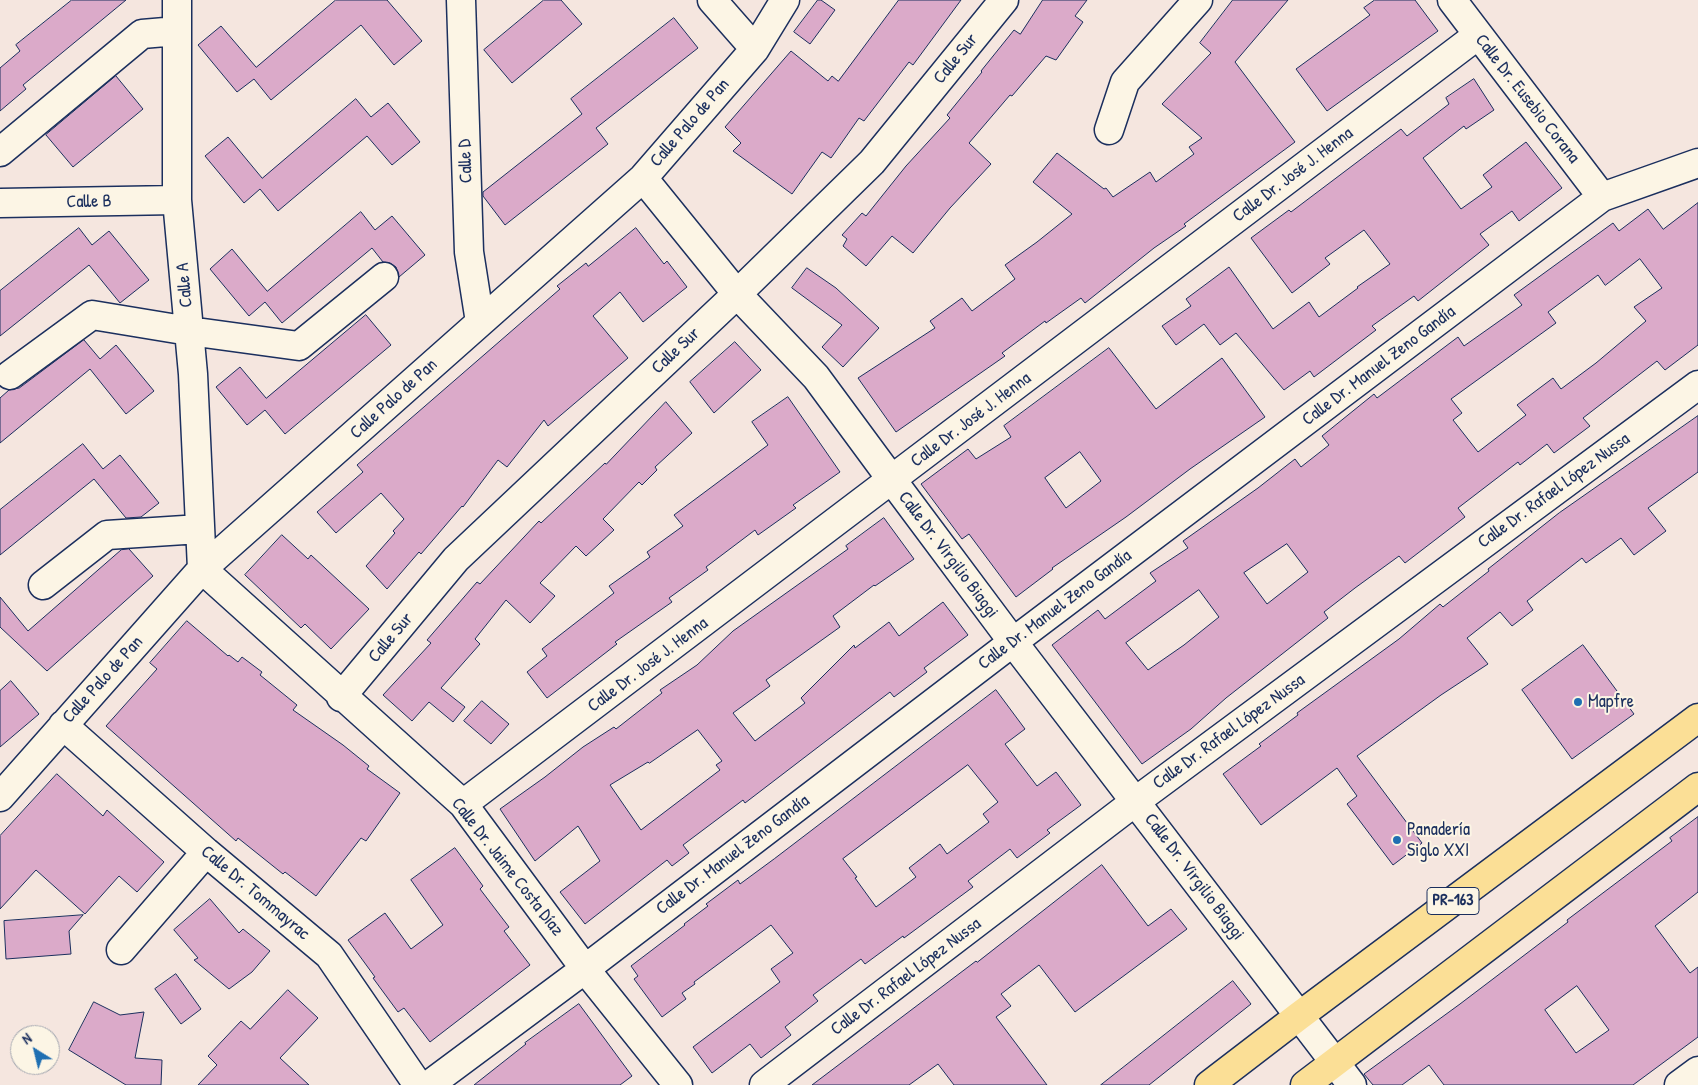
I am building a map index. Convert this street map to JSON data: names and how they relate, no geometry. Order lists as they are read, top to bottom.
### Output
{
  "streets": {
    "main road": ["PR-163"],
    "street": [
      "Calle Sur",
      "Calle Dr. Eusebio Corana",
      "Calle Palo de Pan",
      "Calle D",
      "Calle Dr. José J. Henna",
      "Calle B",
      "Calle A",
      "Calle Dr. Manuel Zeno Gandía",
      "Calle Dr. Rafael López Nussa",
      "Calle Dr. Virgilio Biaggi",
      "Calle Dr. Jaime Costa Díaz",
      "Calle Dr. Tommayrac"
    ]
  },
  "crossings": [
    ["Calle Sur", "Calle Dr. Virgilio Biaggi"],
    ["Calle Sur", "Calle Dr. Jaime Costa Díaz"],
    ["Calle Dr. Eusebio Corana", "Calle Dr. José J. Henna"],
    ["Calle Dr. Eusebio Corana", "Calle Dr. Manuel Zeno Gandía"],
    ["Calle Palo de Pan", "Calle D"],
    ["Calle Palo de Pan", "Calle A"],
    ["Calle Palo de Pan", "Calle Dr. Virgilio Biaggi"],
    ["Calle Palo de Pan", "Calle Dr. Jaime Costa Díaz"],
    ["Calle Palo de Pan", "Calle Dr. Tommayrac"],
    ["Calle Dr. José J. Henna", "Calle Dr. Virgilio Biaggi"],
    ["Calle Dr. José J. Henna", "Calle Dr. Jaime Costa Díaz"],
    ["Calle B", "Calle A"],
    ["Calle A", "Calle Dr. Jaime Costa Díaz"],
    ["Calle Dr. Manuel Zeno Gandía", "Calle Dr. Virgilio Biaggi"],
    ["Calle Dr. Manuel Zeno Gandía", "Calle Dr. Jaime Costa Díaz"],
    ["Calle Dr. Rafael López Nussa", "Calle Dr. Virgilio Biaggi"],
    ["Calle Dr. Virgilio Biaggi", "PR-163"]
  ],
  "places": ["Mapfre", "Panadería Siglo XXI"],
  "north": "top left"
}
